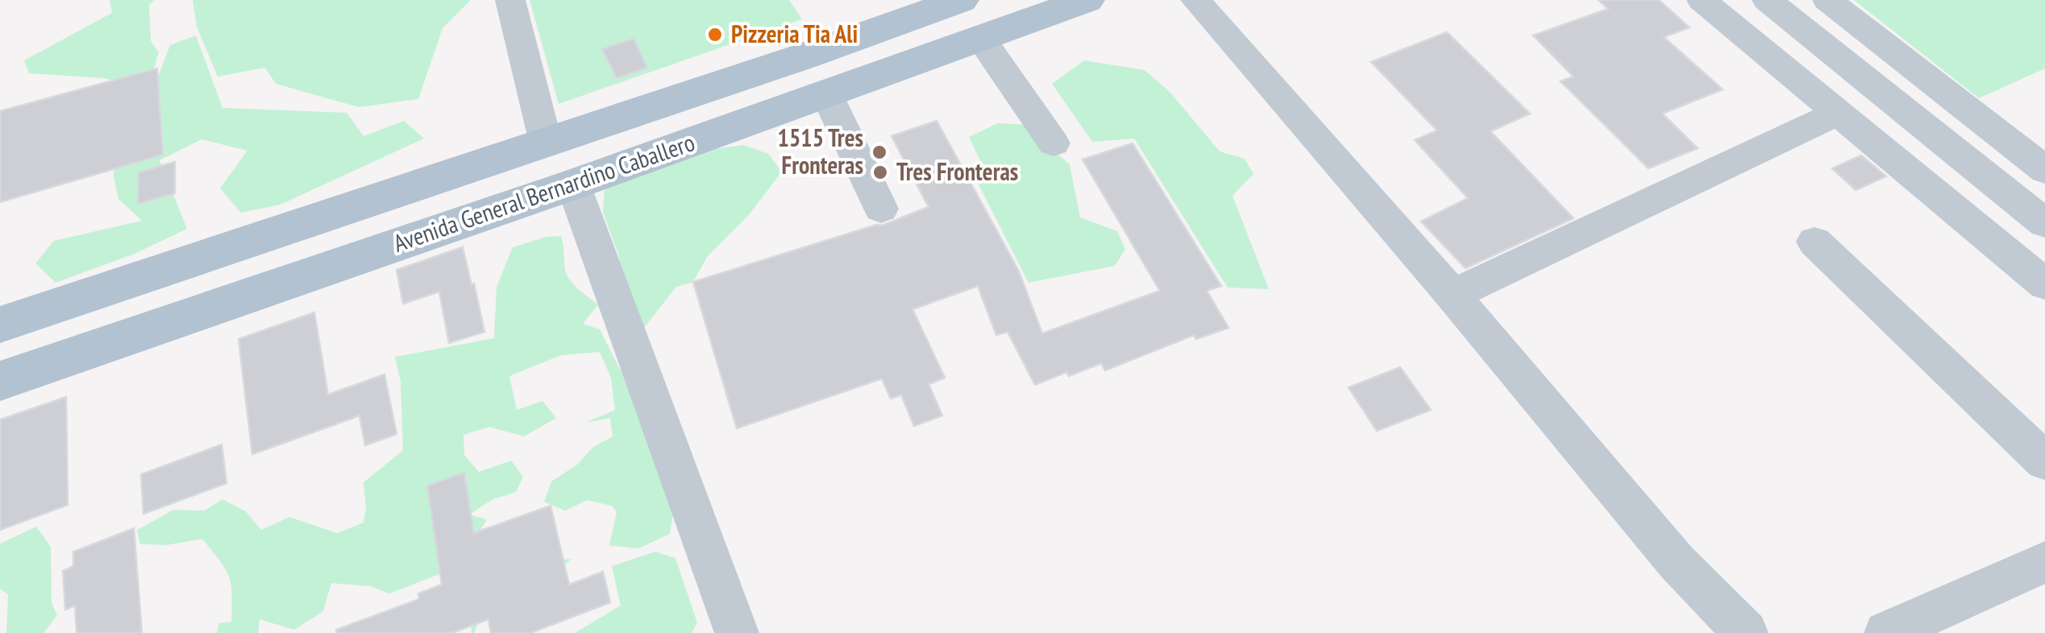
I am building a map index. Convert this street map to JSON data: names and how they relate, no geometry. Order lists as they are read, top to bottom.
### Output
{
  "streets": {
    "main road": ["Avenida General Bernardino Caballero"]
  },
  "places": ["Pizzeria Tia Ali", "1515 Tres Fronteras", "Tres Fronteras"]
}
